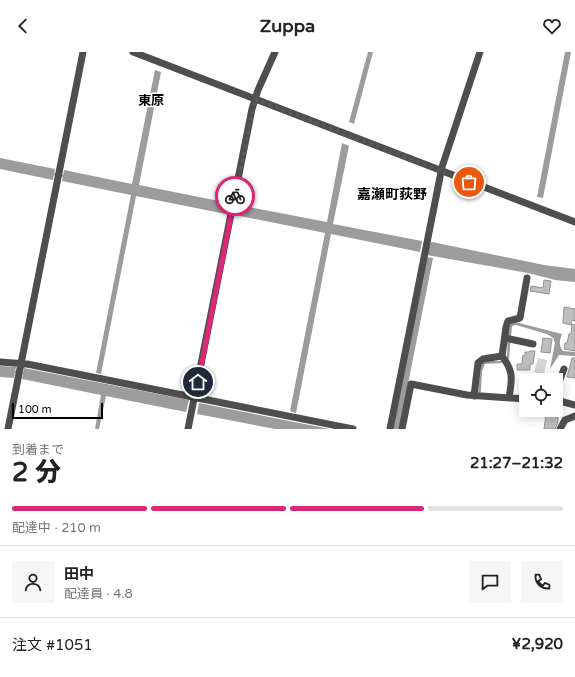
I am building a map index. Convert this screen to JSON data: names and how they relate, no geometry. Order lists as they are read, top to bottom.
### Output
{
  "districts": ["東原", "嘉瀬町荻野"],
  "scale_bar": "100 m",
  "page": {
    "header": "Zuppa",
    "scale": "100 m",
    "heading": ["2 分", "到着まで", "21:27–21:32"],
    "panel": [
      "田中",
      "配達員 · 4.8",
      "注文 #1051",
      "¥2,920"
    ],
    "bar": "配達中 · 210 m"
  }
}
